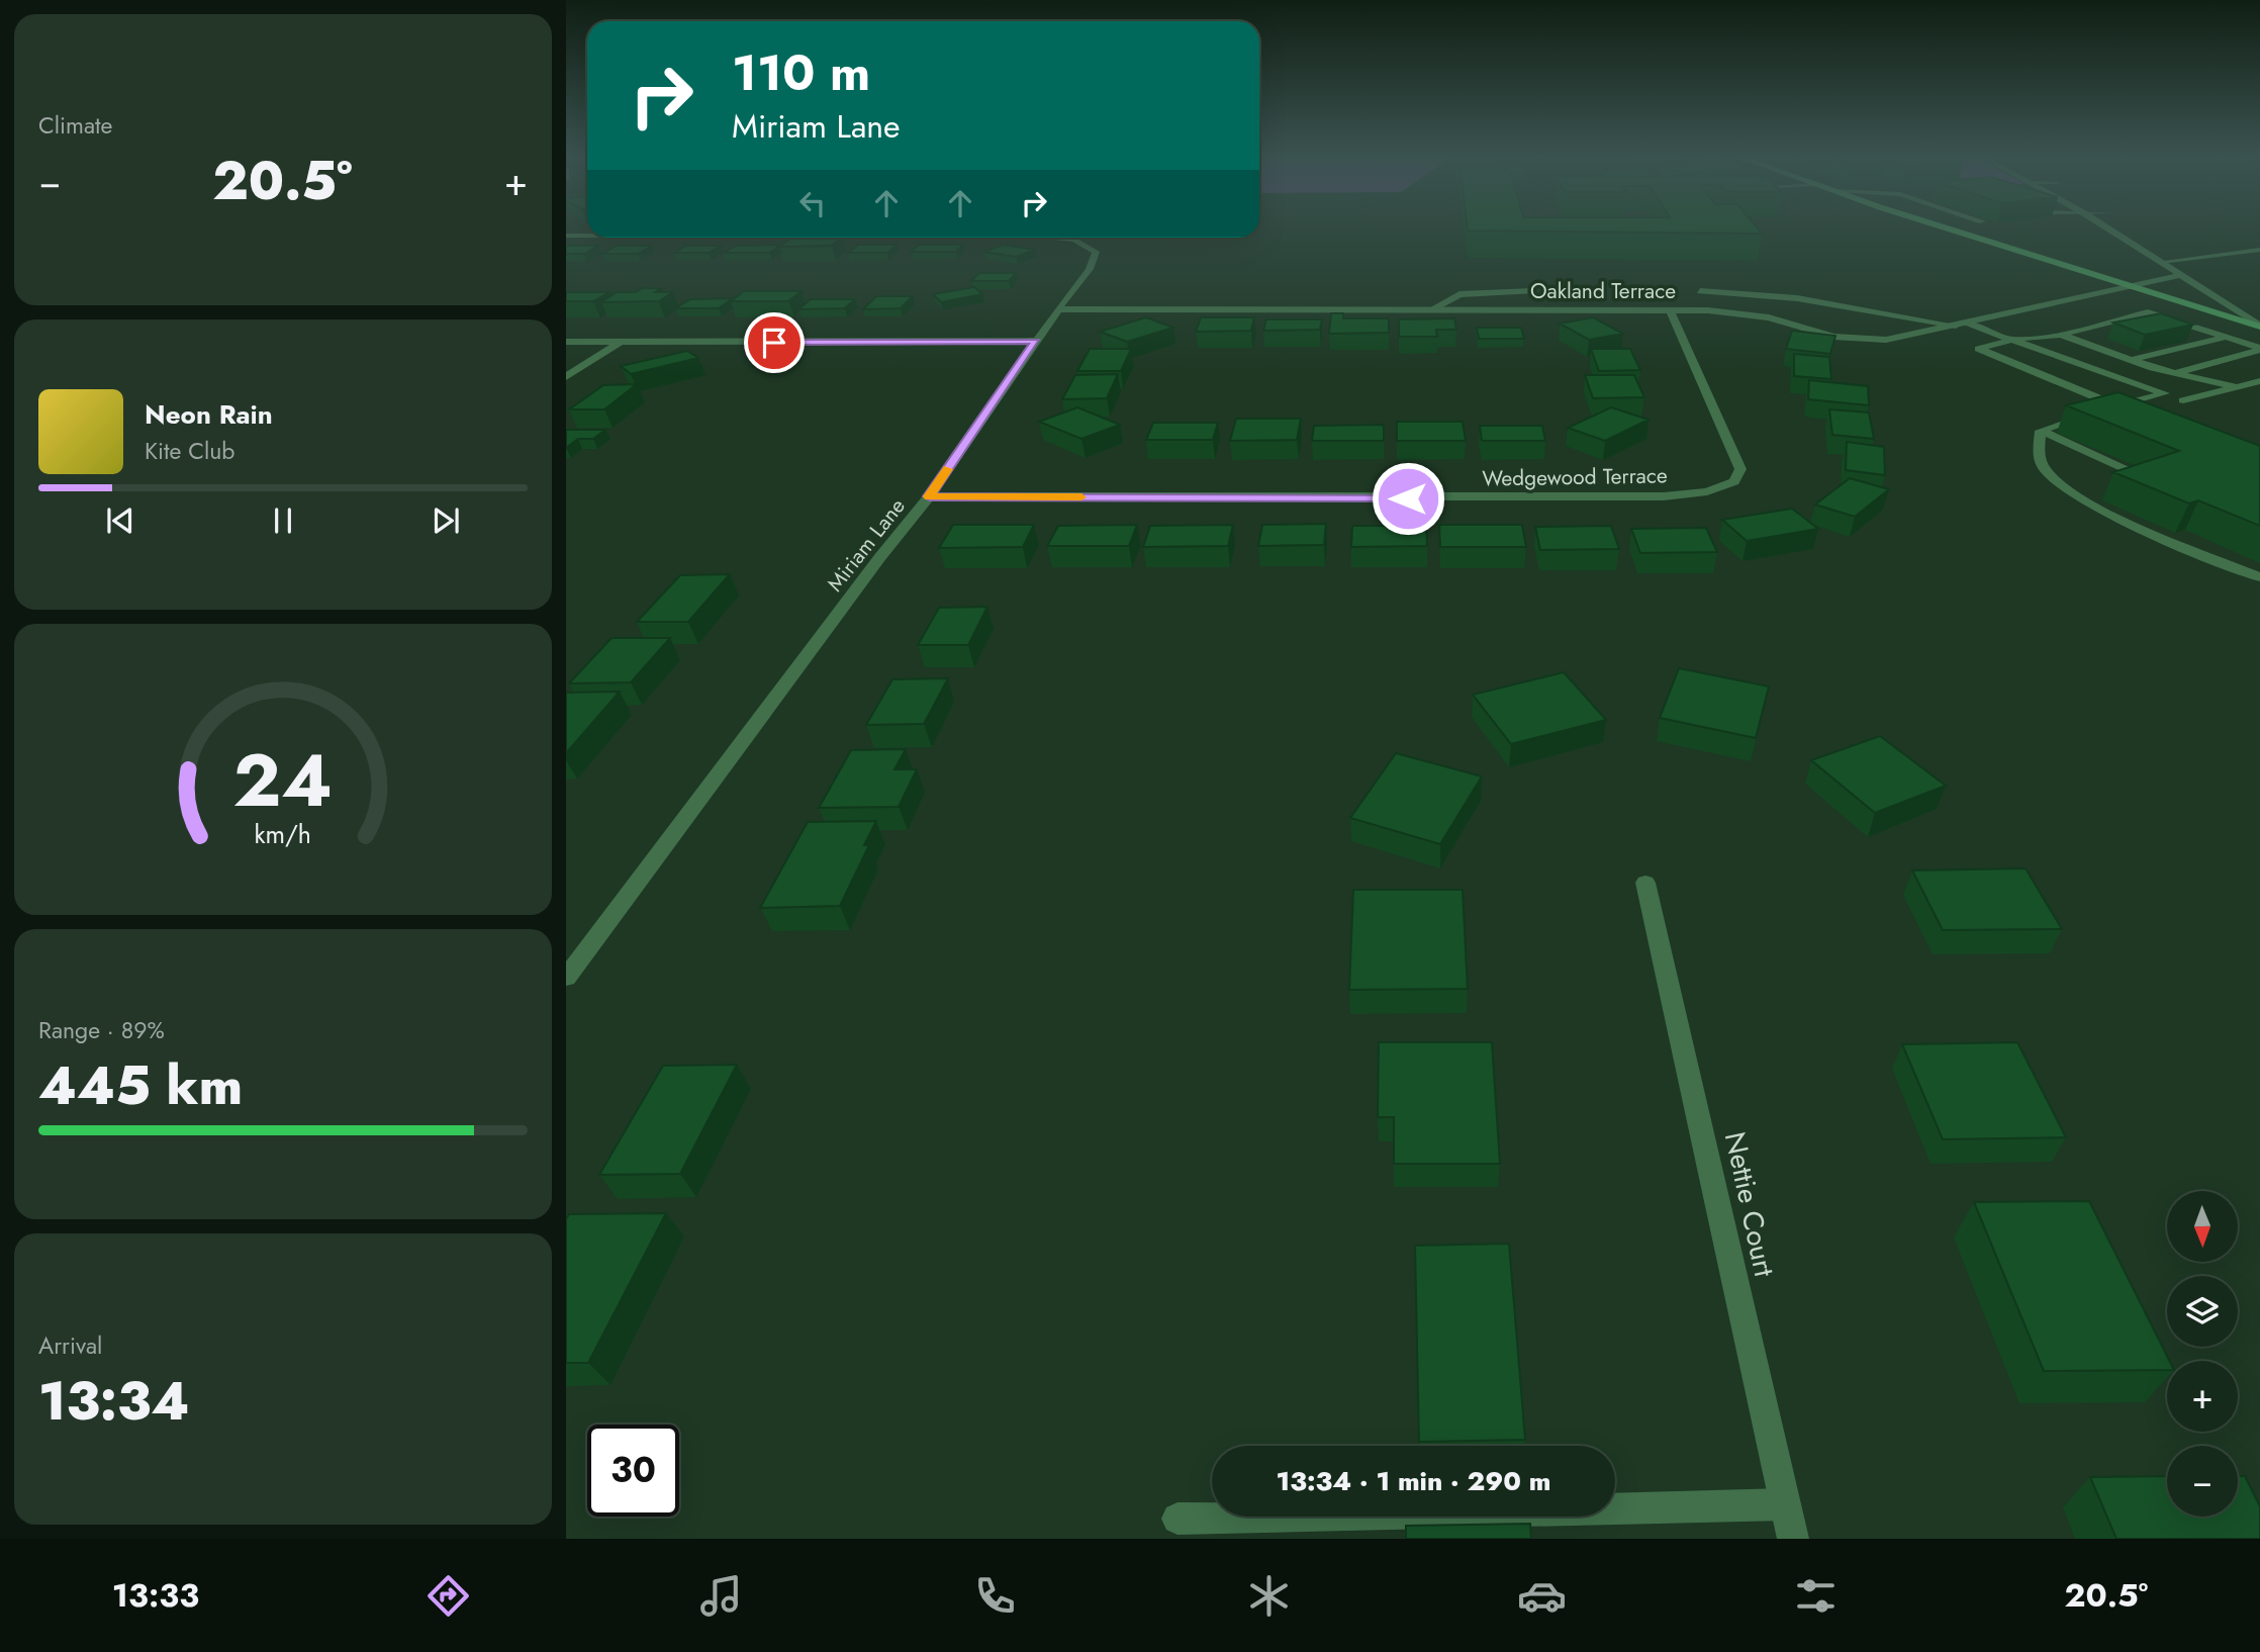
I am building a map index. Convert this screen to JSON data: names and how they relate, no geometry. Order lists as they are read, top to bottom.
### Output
{
  "streets": {
    "street": [
      "Oakland Terrace",
      "Wedgewood Terrace",
      "Miriam Lane",
      "Nettie Court"
    ]
  },
  "crossings": [
    ["Oakland Terrace", "Wedgewood Terrace"],
    ["Oakland Terrace", "Miriam Lane"],
    ["Wedgewood Terrace", "Miriam Lane"]
  ],
  "north": "bottom",
  "page": {
    "tile": [
      "Climate",
      ["Range · 89%", "445 km"],
      ["Arrival", "13:34"]
    ],
    "turn": ["110 m", "Miriam Lane"],
    "heat": ["−", "20.5°", "+"],
    "song": ["Neon Rain", "Kite Club"],
    "map_buttons": ["+", "−"],
    "limit": "30",
    "trip": "13:34 · 1 min · 290 m",
    "tabs": ["13:33", "20.5°"],
    "gauge": ["24", "km/h"]
  }
}
